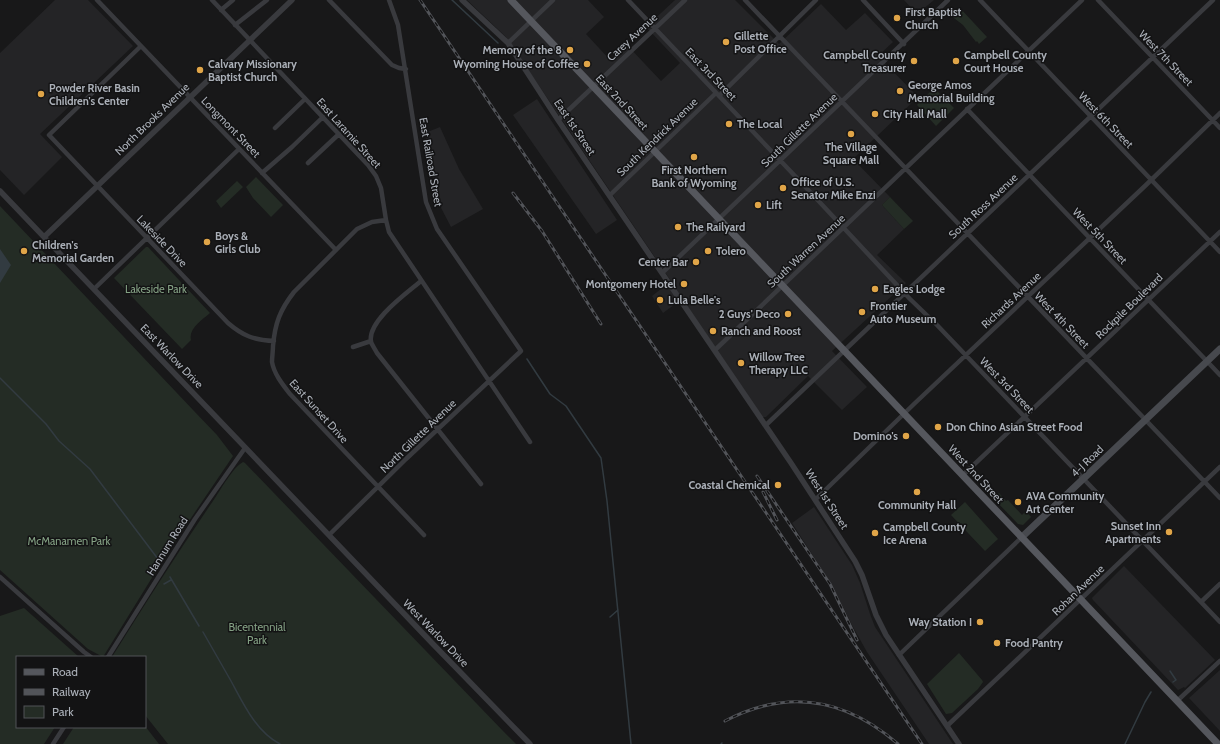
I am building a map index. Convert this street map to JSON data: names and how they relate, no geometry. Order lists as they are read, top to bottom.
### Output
{
  "streets": {
    "main road": ["East 2nd Street", "4-J Road", "West 2nd Street"],
    "street": [
      "Carey Avenue",
      "West 7th Street",
      "East 3rd Street",
      "North Brooks Avenue",
      "West 6th Street",
      "Longmont Street",
      "East 1st Street",
      "South Gillette Avenue",
      "East Laramie Street",
      "South Kendrick Avenue",
      "East Railroad Street",
      "South Ross Avenue",
      "West 5th Street",
      "Lakeside Drive",
      "South Warren Avenue",
      "Richards Avenue",
      "Rockpile Boulevard",
      "West 4th Street",
      "East Warlow Drive",
      "West 3rd Street",
      "East Sunset Drive",
      "North Gillette Avenue",
      "West 1st Street",
      "Hannum Road",
      "Rohan Avenue",
      "West Warlow Drive"
    ]
  },
  "crossings": [
    ["Carey Avenue", "East 3rd Street"],
    ["Carey Avenue", "East 2nd Street"],
    ["Carey Avenue", "East 1st Street"],
    ["West 7th Street", "South Ross Avenue"],
    ["West 7th Street", "Richards Avenue"],
    ["East 3rd Street", "South Gillette Avenue"],
    ["East 3rd Street", "South Kendrick Avenue"],
    ["East 3rd Street", "West 3rd Street"],
    ["East 2nd Street", "South Gillette Avenue"],
    ["East 2nd Street", "South Kendrick Avenue"],
    ["East 2nd Street", "West 2nd Street"],
    ["North Brooks Avenue", "Longmont Street"],
    ["North Brooks Avenue", "East Laramie Street"],
    ["North Brooks Avenue", "Lakeside Drive"],
    ["North Brooks Avenue", "East Warlow Drive"],
    ["West 6th Street", "South Ross Avenue"],
    ["West 6th Street", "South Warren Avenue"],
    ["West 6th Street", "Richards Avenue"],
    ["West 6th Street", "Rockpile Boulevard"],
    ["Longmont Street", "Lakeside Drive"],
    ["Longmont Street", "East Sunset Drive"],
    ["East 1st Street", "South Gillette Avenue"],
    ["East 1st Street", "South Kendrick Avenue"],
    ["East 1st Street", "West 1st Street"],
    ["South Gillette Avenue", "West 4th Street"],
    ["South Gillette Avenue", "West 3rd Street"],
    ["South Gillette Avenue", "West 2nd Street"],
    ["South Gillette Avenue", "West 1st Street"],
    ["East Laramie Street", "East Sunset Drive"],
    ["East Laramie Street", "North Gillette Avenue"],
    ["South Kendrick Avenue", "West 4th Street"],
    ["East Railroad Street", "North Gillette Avenue"],
    ["South Ross Avenue", "West 5th Street"],
    ["South Ross Avenue", "West 4th Street"],
    ["South Ross Avenue", "West 3rd Street"],
    ["South Ross Avenue", "West 2nd Street"],
    ["South Ross Avenue", "West 1st Street"],
    ["West 5th Street", "South Warren Avenue"],
    ["West 5th Street", "Richards Avenue"],
    ["West 5th Street", "Rockpile Boulevard"],
    ["West 5th Street", "4-J Road"],
    ["Lakeside Drive", "East Sunset Drive"],
    ["South Warren Avenue", "West 4th Street"],
    ["South Warren Avenue", "West 3rd Street"],
    ["South Warren Avenue", "West 2nd Street"],
    ["South Warren Avenue", "West 1st Street"],
    ["Richards Avenue", "West 4th Street"],
    ["Richards Avenue", "West 3rd Street"],
    ["Richards Avenue", "West 2nd Street"],
    ["Richards Avenue", "West 1st Street"],
    ["Rockpile Boulevard", "West 4th Street"],
    ["Rockpile Boulevard", "West 3rd Street"],
    ["Rockpile Boulevard", "West 2nd Street"],
    ["West 4th Street", "4-J Road"],
    ["West 4th Street", "Rohan Avenue"],
    ["East Warlow Drive", "North Gillette Avenue"],
    ["East Warlow Drive", "Hannum Road"],
    ["East Warlow Drive", "West Warlow Drive"],
    ["West 3rd Street", "4-J Road"],
    ["West 3rd Street", "Rohan Avenue"],
    ["East Sunset Drive", "North Gillette Avenue"],
    ["North Gillette Avenue", "West Warlow Drive"],
    ["4-J Road", "West 2nd Street"],
    ["4-J Road", "West 1st Street"],
    ["West 2nd Street", "Rohan Avenue"],
    ["West 1st Street", "Rohan Avenue"]
  ],
  "parks": ["Lakeside Park", "McManamen Park", "Bicentennial Park"],
  "places": [
    "First Baptist Church",
    "Gillette Post Office",
    "Memory of the 8",
    "Campbell County Treasurer",
    "Campbell County Court House",
    "Wyoming House of Coffee",
    "Calvary Missionary Baptist Church",
    "George Amos Memorial Building",
    "Powder River Basin Children's Center",
    "City Hall Mall",
    "The Local",
    "The Village Square Mall",
    "First Northern Bank of Wyoming",
    "Office of U.S. Senator Mike Enzi",
    "Lift",
    "The Railyard",
    "Boys & Girls Club",
    "Children's Memorial Garden",
    "Tolero",
    "Center Bar",
    "Montgomery Hotel",
    "Eagles Lodge",
    "Lula Belle's",
    "Frontier Auto Museum",
    "2 Guys' Deco",
    "Ranch and Roost",
    "Willow Tree Therapy LLC",
    "Don Chino Asian Street Food",
    "Domino's",
    "Coastal Chemical",
    "Community Hall",
    "AVA Community Art Center",
    "Sunset Inn Apartments",
    "Campbell County Ice Arena",
    "Way Station I",
    "Food Pantry"
  ],
  "legend": ["Road", "Railway", "Park"]
}
